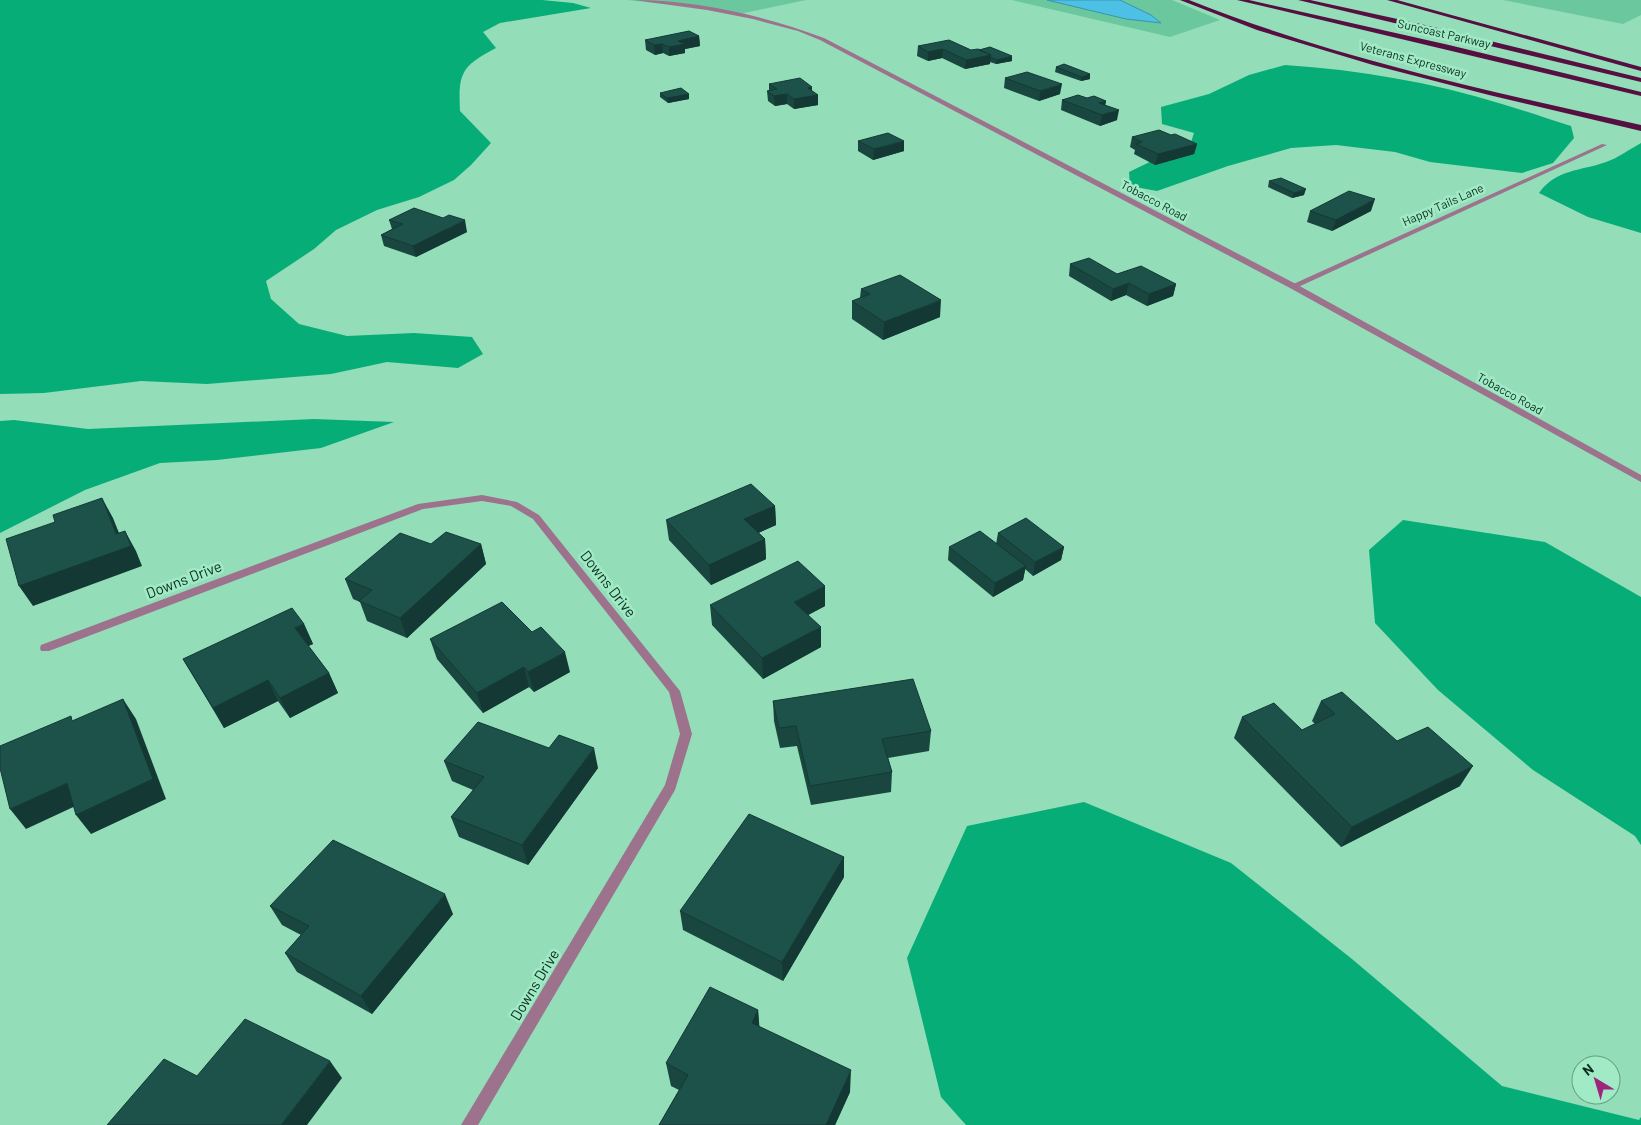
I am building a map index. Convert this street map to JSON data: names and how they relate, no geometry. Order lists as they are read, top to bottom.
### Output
{
  "streets": {
    "highway": ["Suncoast Parkway", "Veterans Expressway"],
    "street": ["Tobacco Road", "Happy Tails Lane", "Downs Drive"]
  },
  "crossings": [
    ["Tobacco Road", "Happy Tails Lane"]
  ],
  "north": "top left"
}
